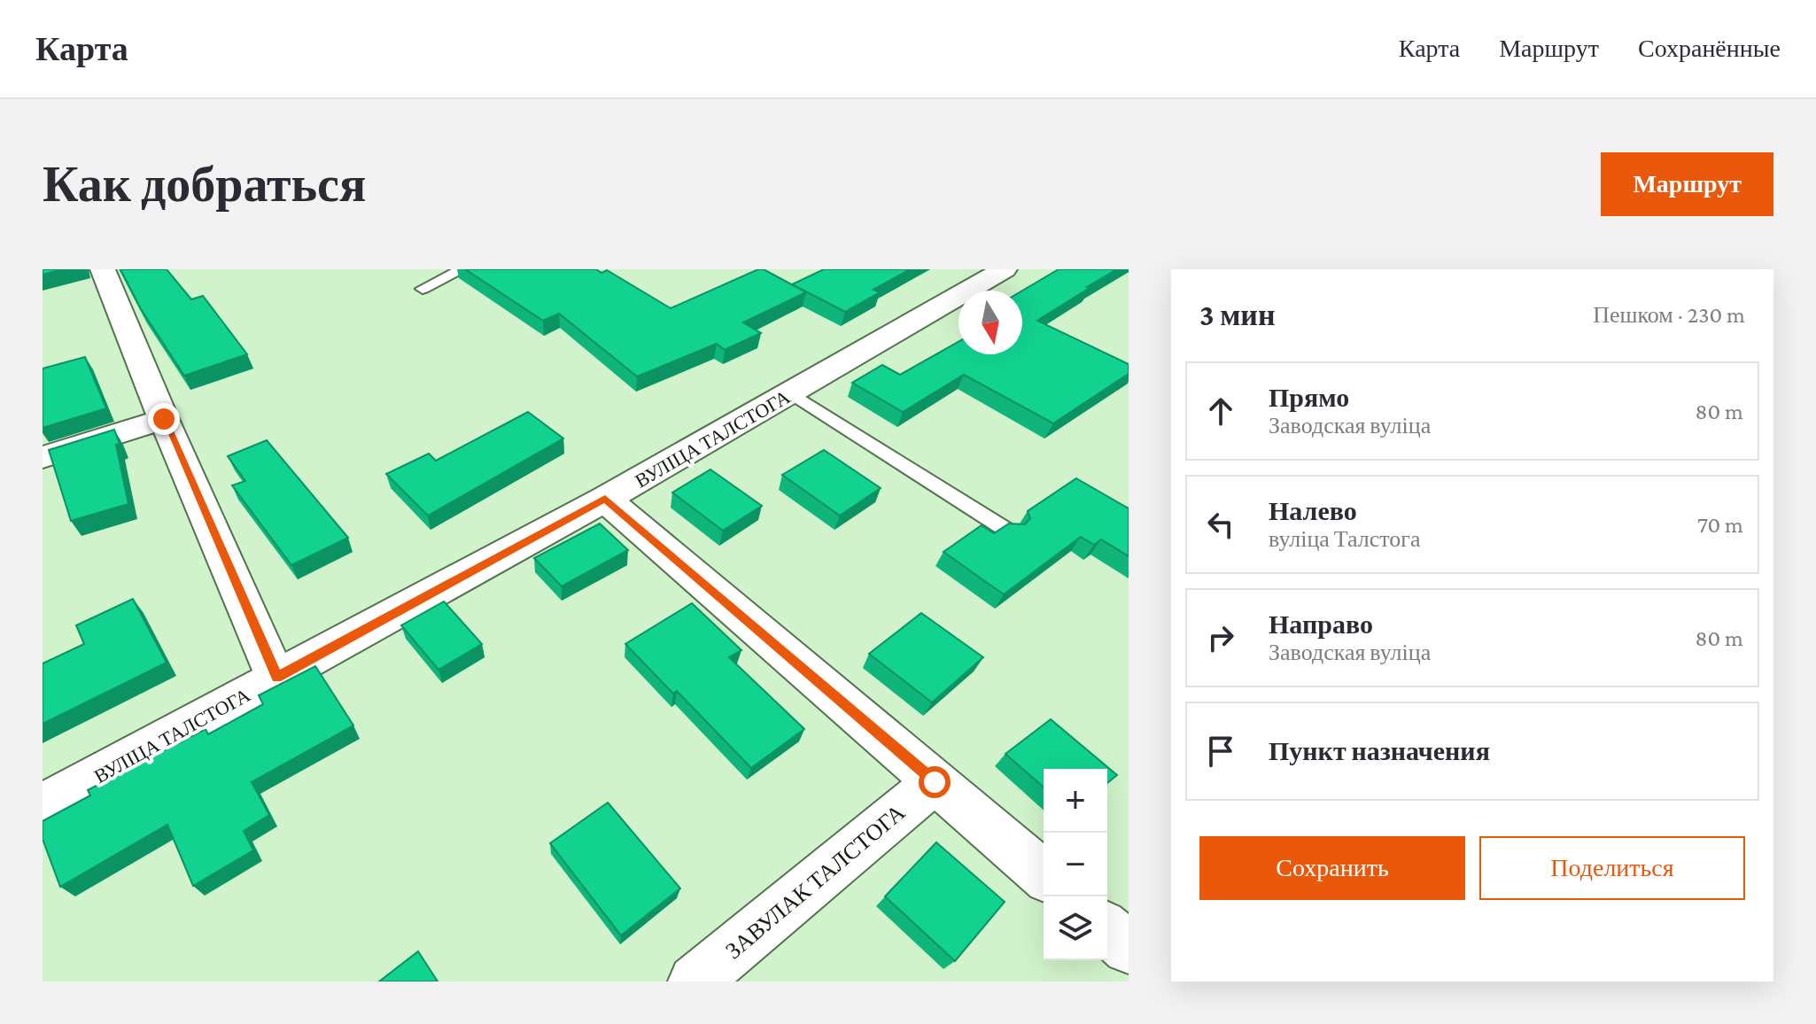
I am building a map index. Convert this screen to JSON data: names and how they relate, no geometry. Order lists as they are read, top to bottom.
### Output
{
  "streets": {
    "street": ["ВУЛІЦА ТАЛСТОГА", "ЗАВУЛАК ТАЛСТОГА"]
  },
  "north": "bottom",
  "page": {
    "header": "Карта",
    "nav": ["Карта", "Маршрут", "Сохранённые"],
    "buttons": [
      "Маршрут",
      ["Сохранить", "Поделиться"]
    ],
    "title": "Как добраться",
    "heading": ["3 мин", "Пешком · 230 m"],
    "list": [
      ["Прямо", "Заводская вуліца", "80 m"],
      ["Налево", "вуліца Талстога", "70 m"],
      ["Направо", "Заводская вуліца", "80 m"],
      "Пункт назначения"
    ],
    "map_buttons": ["+", "−"]
  }
}
